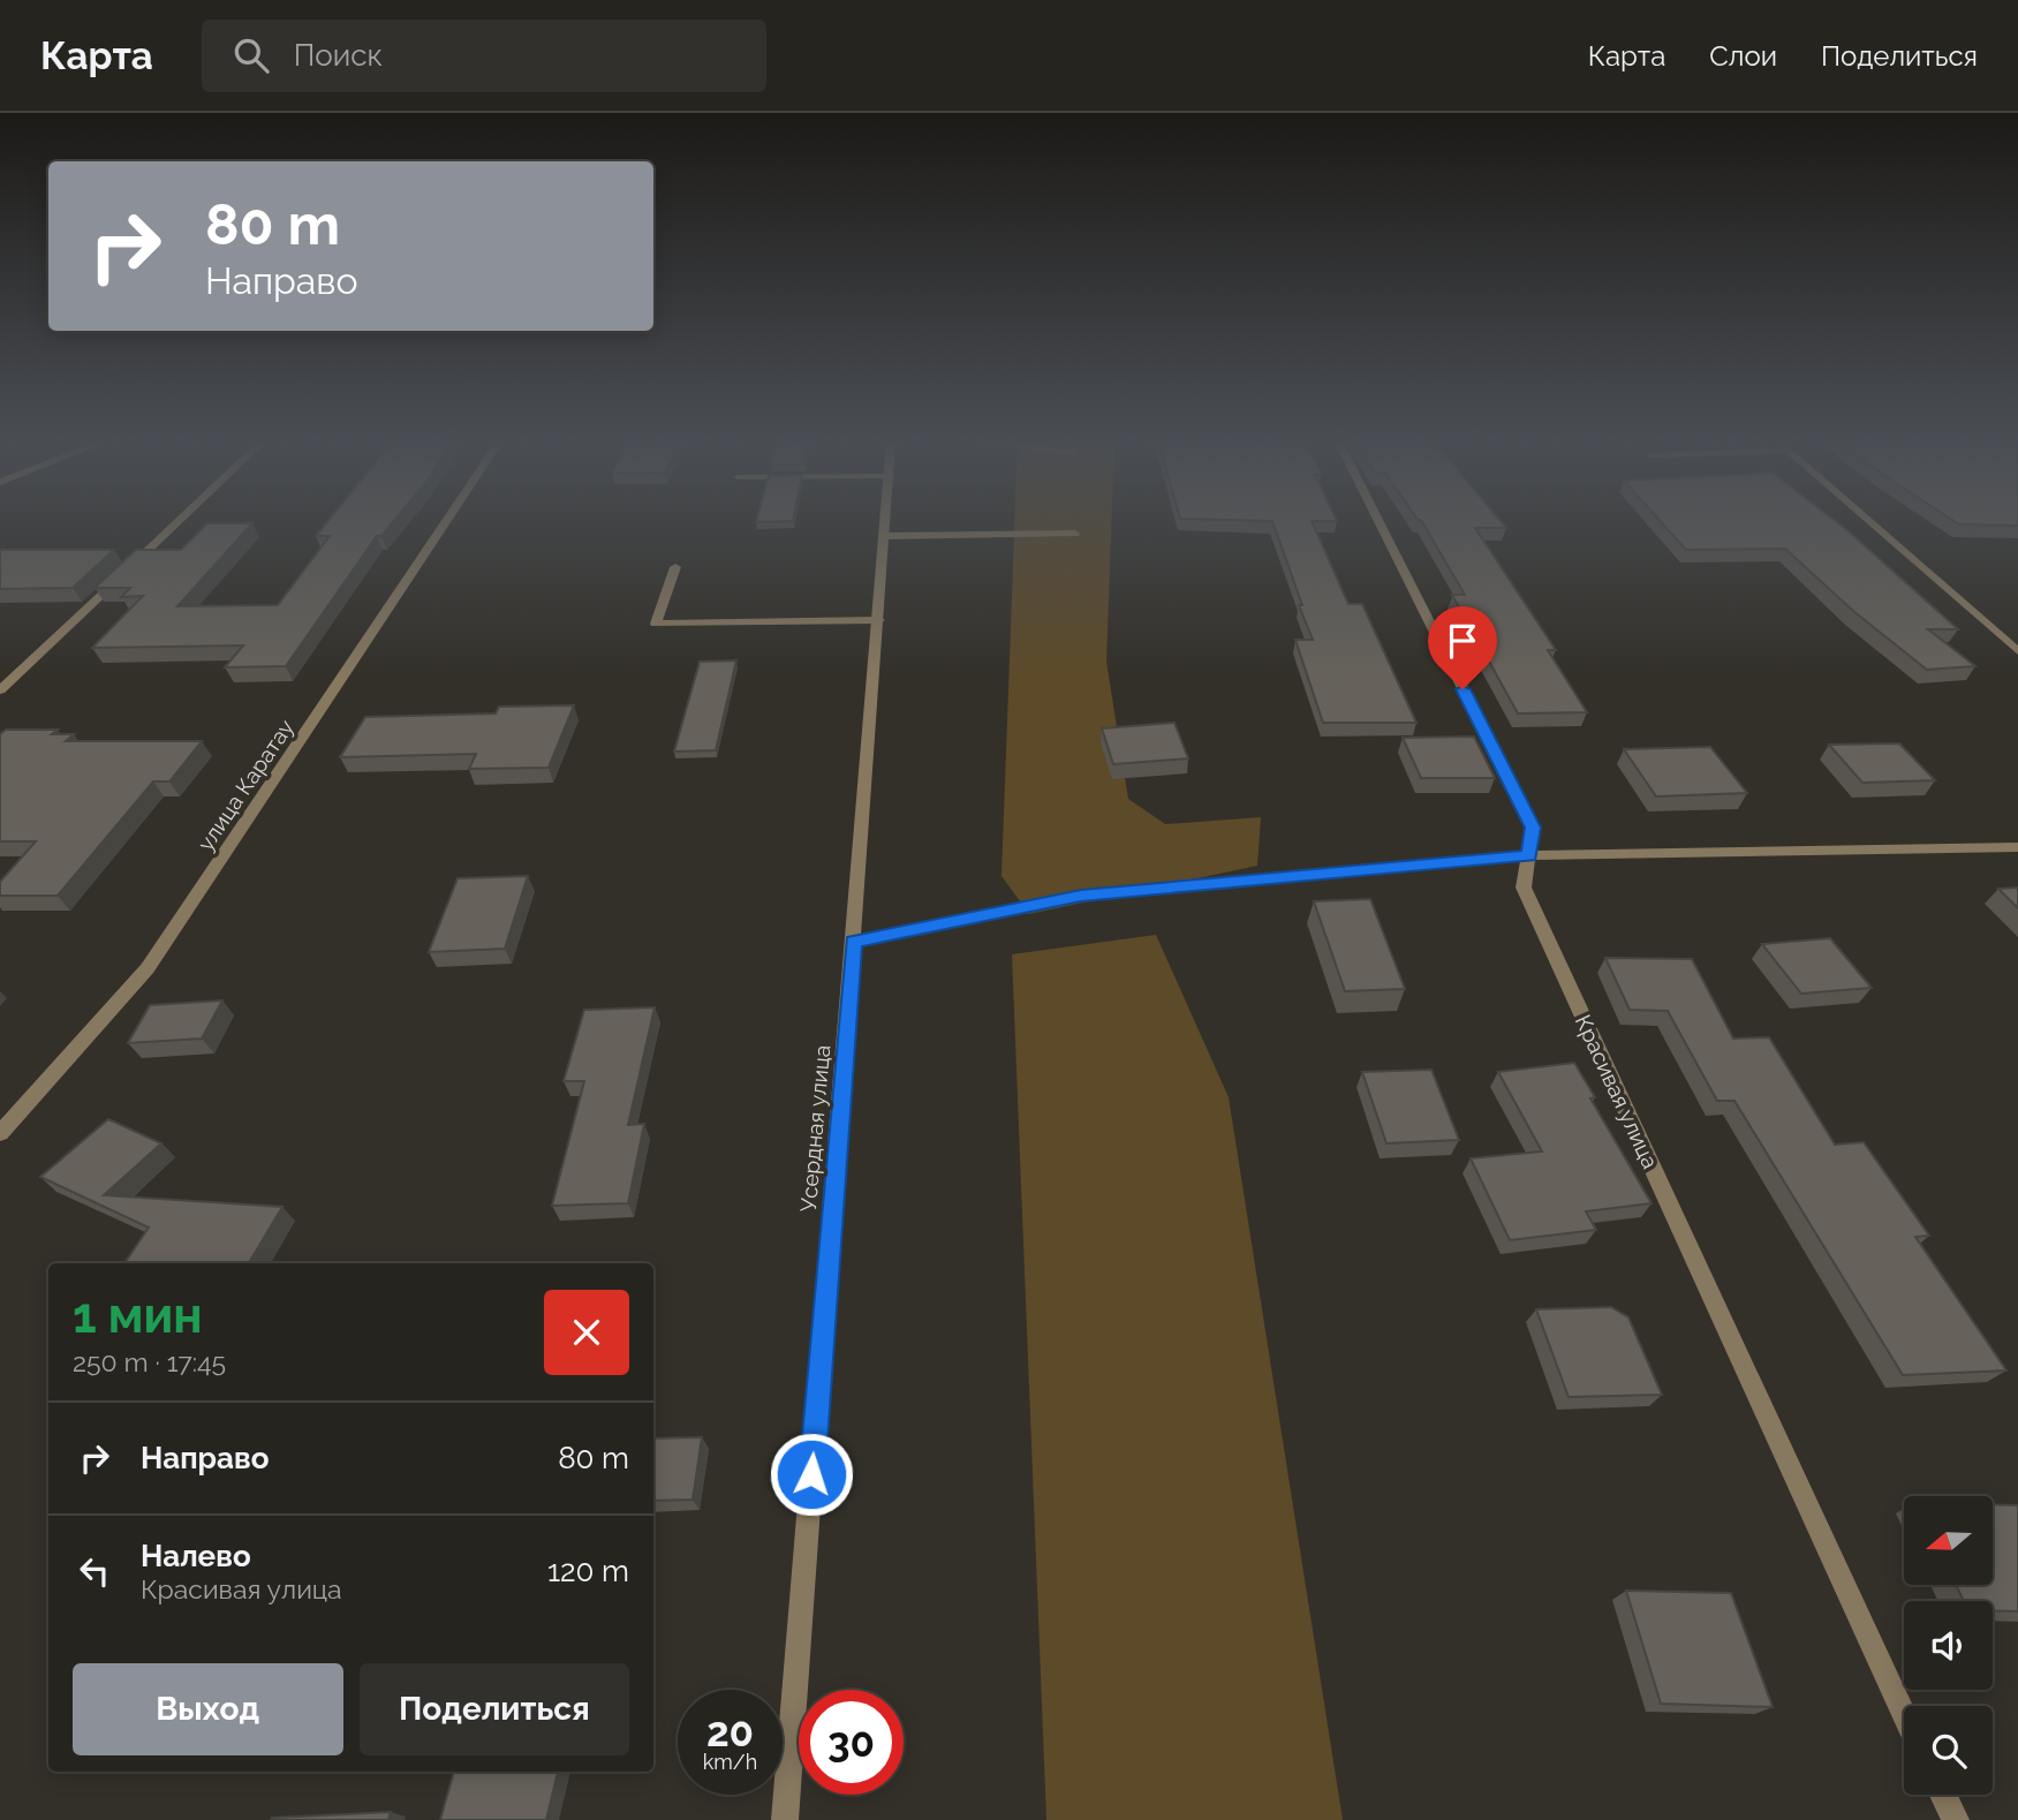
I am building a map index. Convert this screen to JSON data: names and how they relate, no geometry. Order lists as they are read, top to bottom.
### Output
{
  "streets": {
    "street": ["улица Каратау", "Красивая улица", "Усердная улица"]
  },
  "north": "left",
  "page": {
    "header": "Карта",
    "search": "Поиск",
    "nav": ["Карта", "Слои", "Поделиться"],
    "turn": ["80 m", "Направо"],
    "heading": ["1 мин", "250 m · 17:45"],
    "list": [
      {
        "name": "Направо",
        "value": "80 m"
      },
      {
        "name": "Налево",
        "note": "Красивая улица",
        "value": "120 m"
      }
    ],
    "buttons": ["Выход", "Поделиться"],
    "speed": "20 km/h",
    "limit": "30"
  }
}
